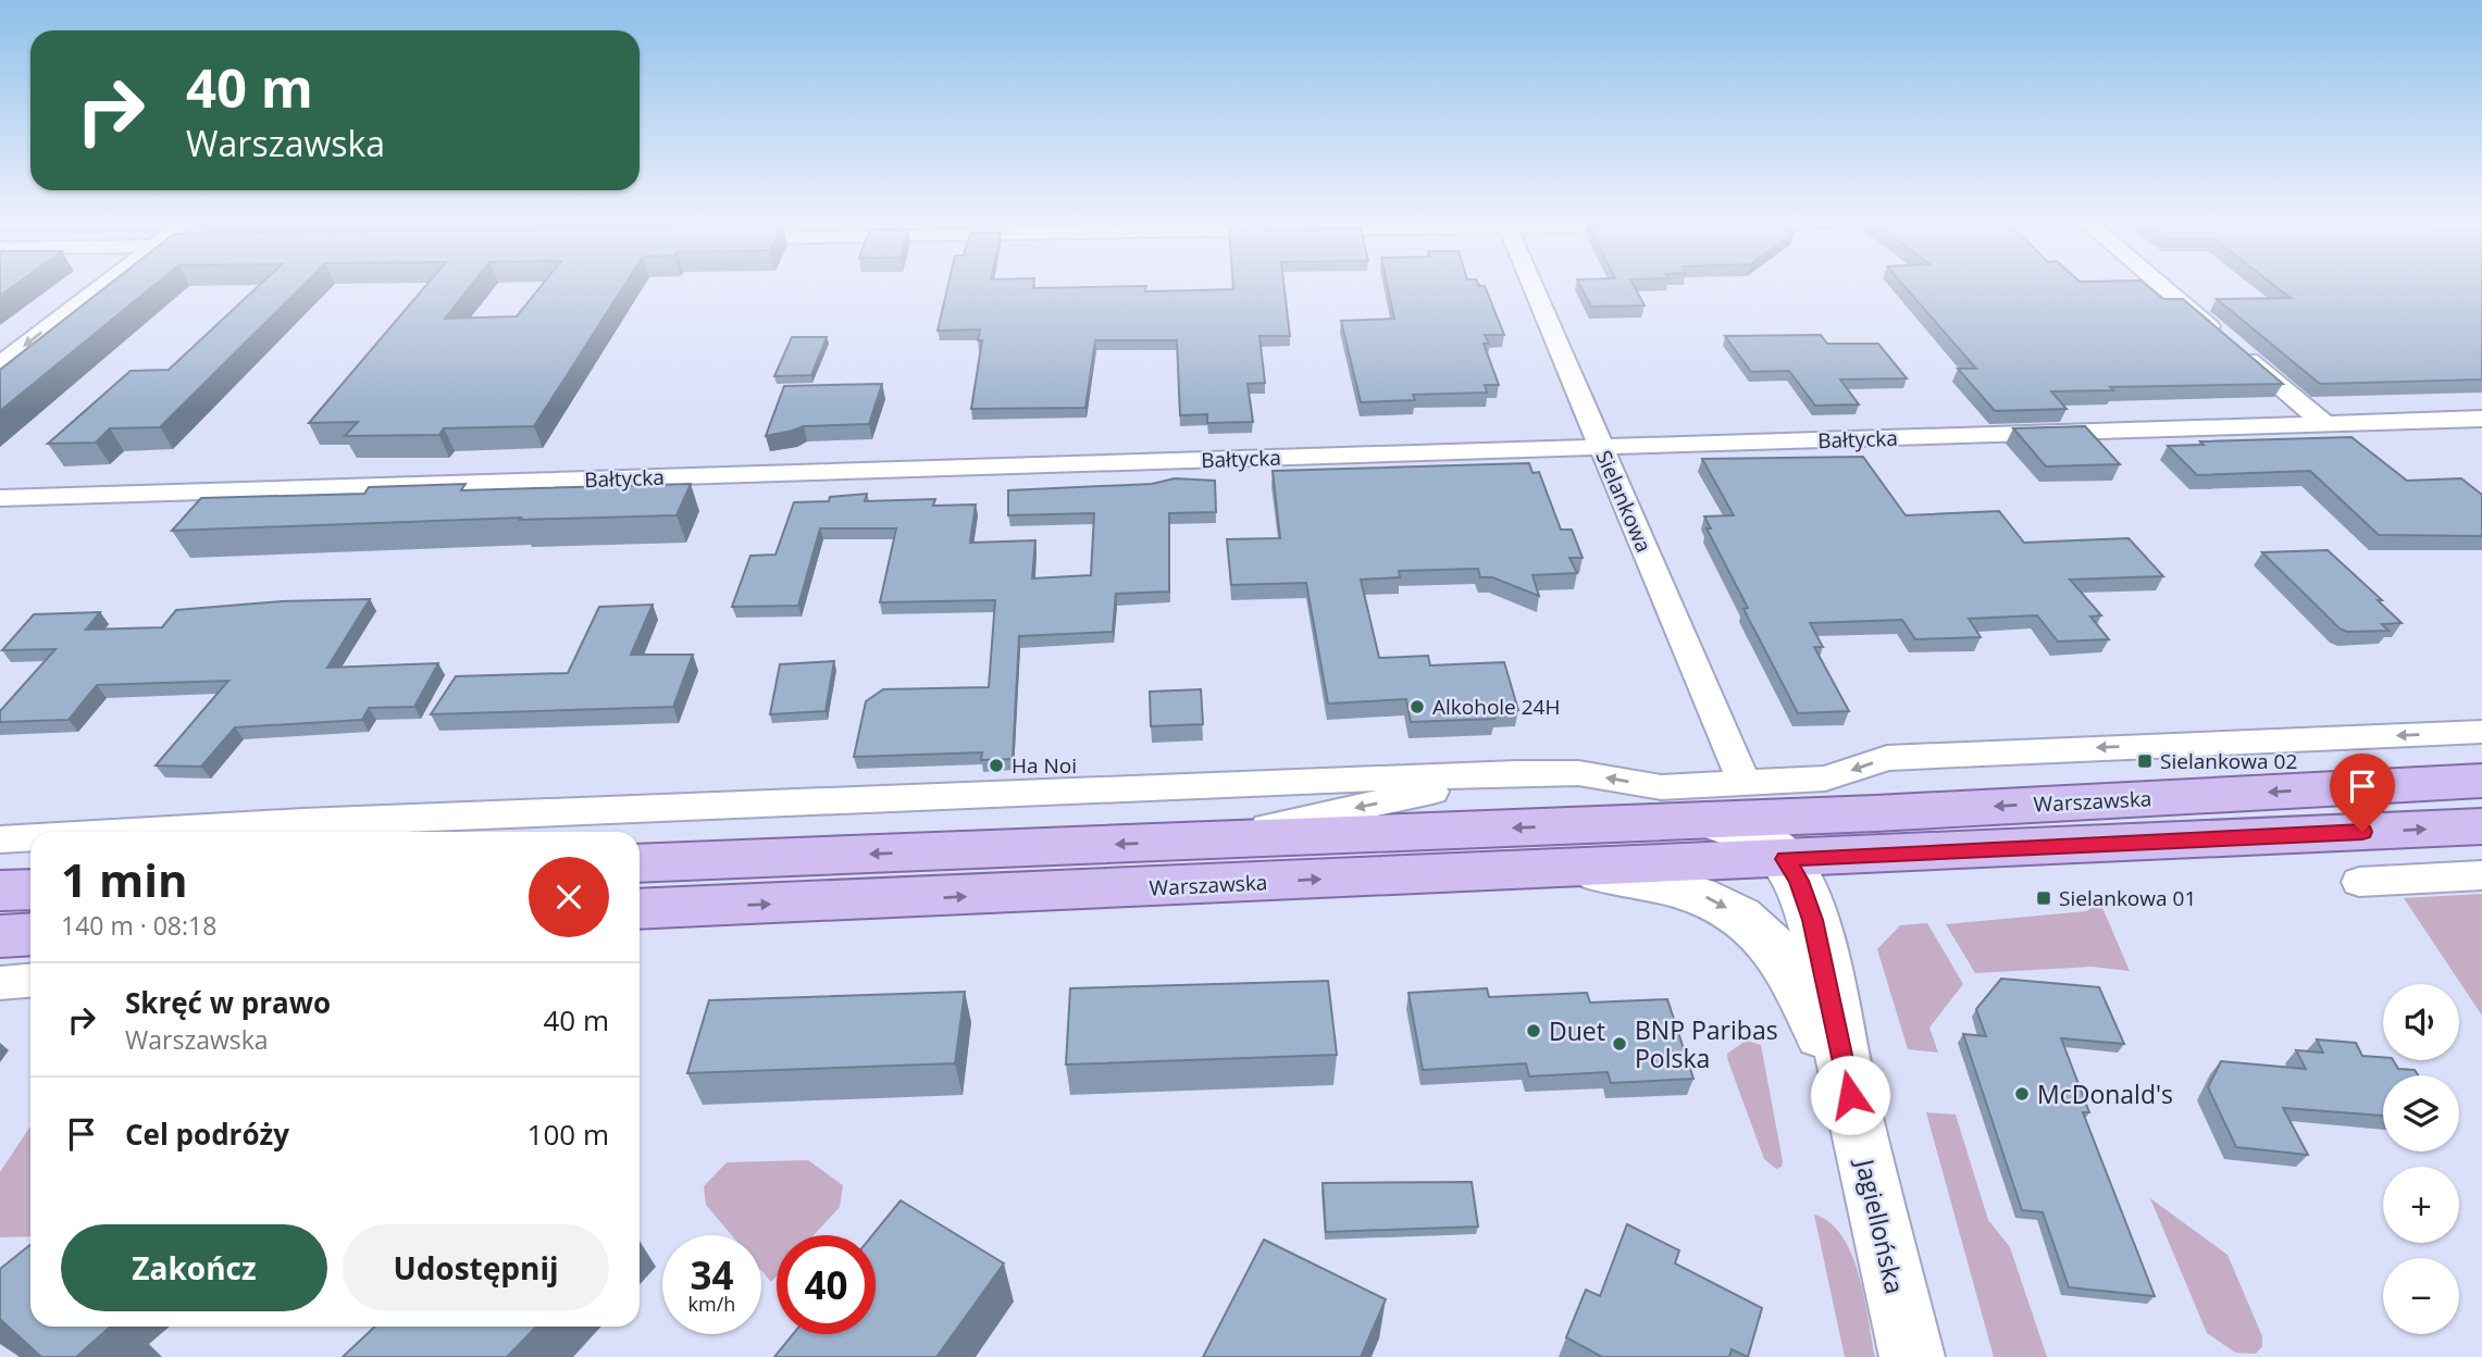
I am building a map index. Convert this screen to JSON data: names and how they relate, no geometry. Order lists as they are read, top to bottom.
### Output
{
  "streets": {
    "main road": ["Warszawska"],
    "street": ["Bałtycka", "Sielankowa", "Jagiellońska"]
  },
  "crossings": [
    ["Bałtycka", "Sielankowa"],
    ["Warszawska", "Jagiellońska"]
  ],
  "one_way": ["Jagiellońska"],
  "places": {
    "other": [
      "Alkohole 24H",
      "Ha Noi",
      "Duet",
      "BNP Paribas Polska",
      "McDonald's"
    ],
    "transit": ["Sielankowa 02", "Sielankowa 01"]
  },
  "page": {
    "turn": ["40 m", "Warszawska"],
    "heading": ["1 min", "140 m · 08:18"],
    "list": [
      {
        "name": "Skręć w prawo",
        "note": "Warszawska",
        "value": "40 m"
      },
      {
        "name": "Cel podróży",
        "value": "100 m"
      }
    ],
    "map_buttons": ["+", "−"],
    "buttons": ["Zakończ", "Udostępnij"],
    "speed": "34 km/h",
    "limit": "40"
  }
}
